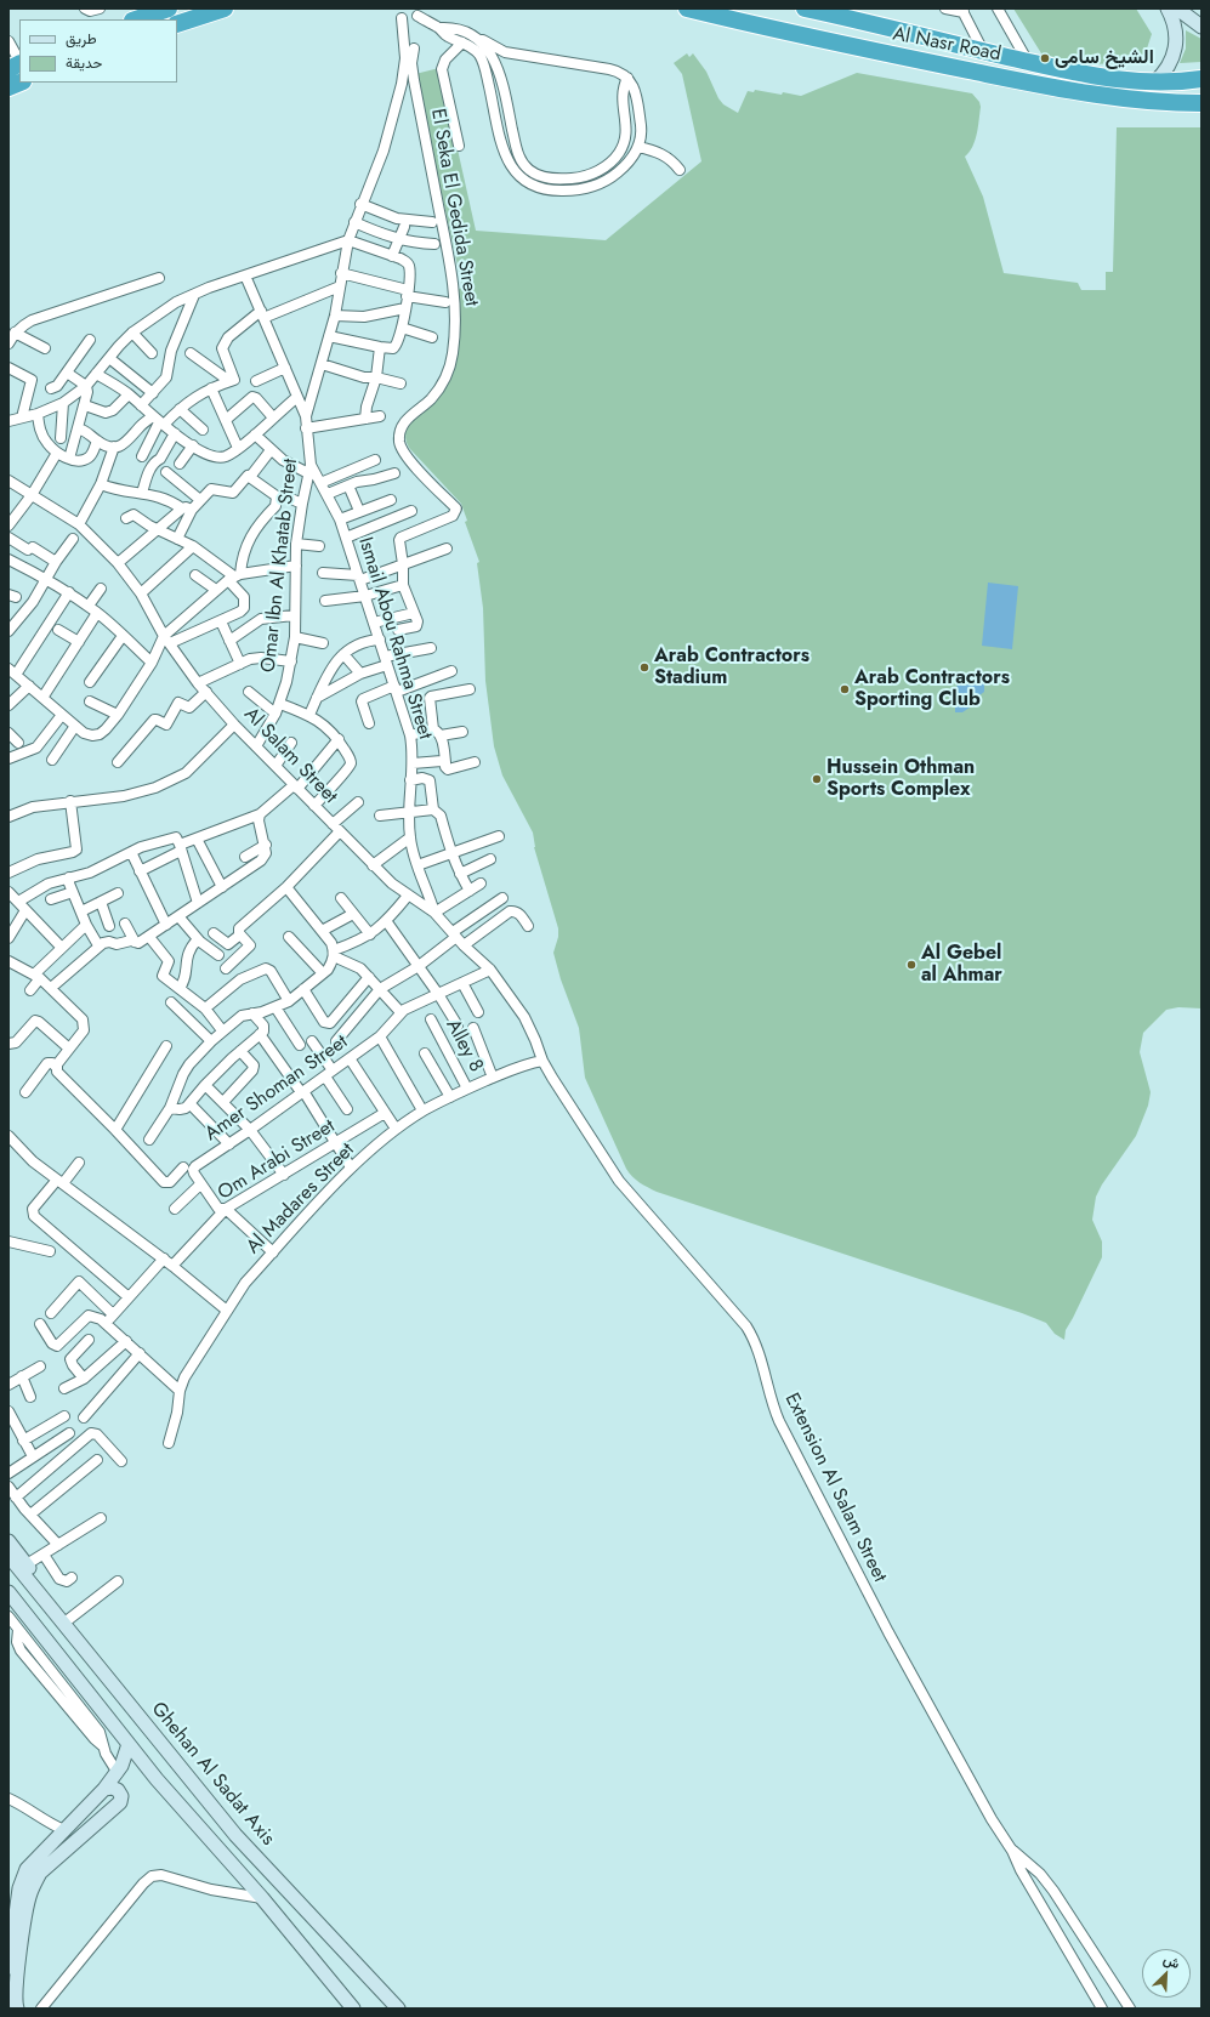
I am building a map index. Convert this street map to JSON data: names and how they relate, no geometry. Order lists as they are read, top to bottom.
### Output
{
  "streets": {
    "highway": ["Al Nasr Road"],
    "main road": ["Ghehan Al Sadat Axis"],
    "street": [
      "El Seka El Gedida Street",
      "Omar Ibn Al Khatab Street",
      "Ismail Abou Rahma Street",
      "Al Salam Street",
      "Alley 8",
      "Amer Shoman Street",
      "Om Arabi Street",
      "Al Madares Street",
      "Extension Al Salam Street"
    ]
  },
  "crossings": [
    ["Omar Ibn Al Khatab Street", "Ismail Abou Rahma Street"],
    ["Omar Ibn Al Khatab Street", "Al Salam Street"],
    ["Ismail Abou Rahma Street", "Al Salam Street"],
    ["Al Salam Street", "Al Madares Street"],
    ["Al Salam Street", "Extension Al Salam Street"],
    ["Alley 8", "Al Madares Street"],
    ["Al Madares Street", "Extension Al Salam Street"]
  ],
  "places": [
    "الشيخ سامى",
    "Arab Contractors Stadium",
    "Arab Contractors Sporting Club",
    "Hussein Othman Sports Complex",
    "Al Gebel al Ahmar"
  ],
  "legend": ["طريق", "حديقة"],
  "north": "top right"
}
